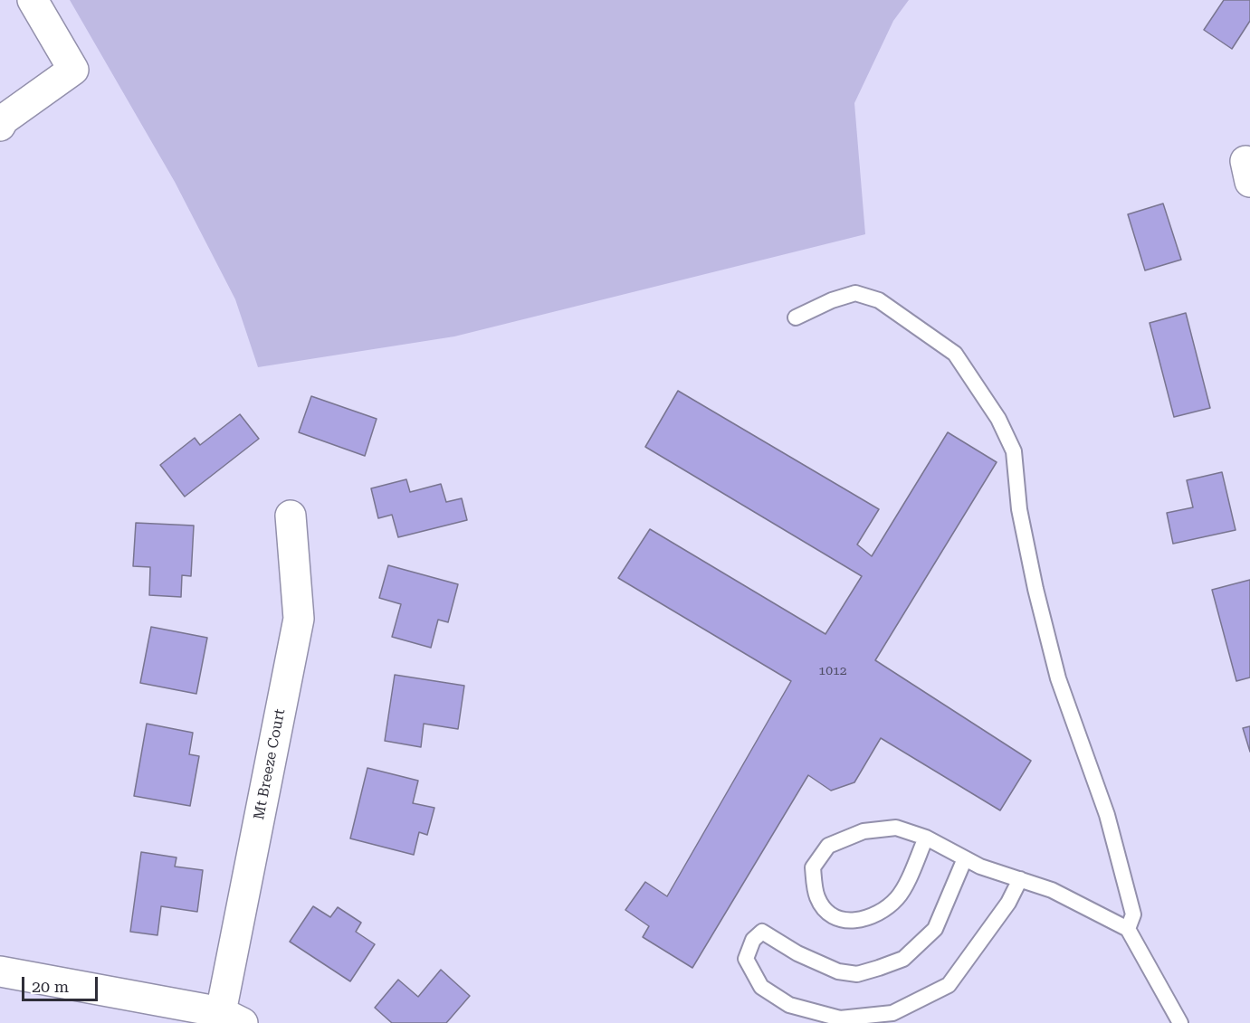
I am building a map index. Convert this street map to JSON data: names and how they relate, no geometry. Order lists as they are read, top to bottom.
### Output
{
  "streets": {
    "street": ["Mt Breeze Court"]
  },
  "house_numbers": ["1012"],
  "scale_bar": "20 m"
}
